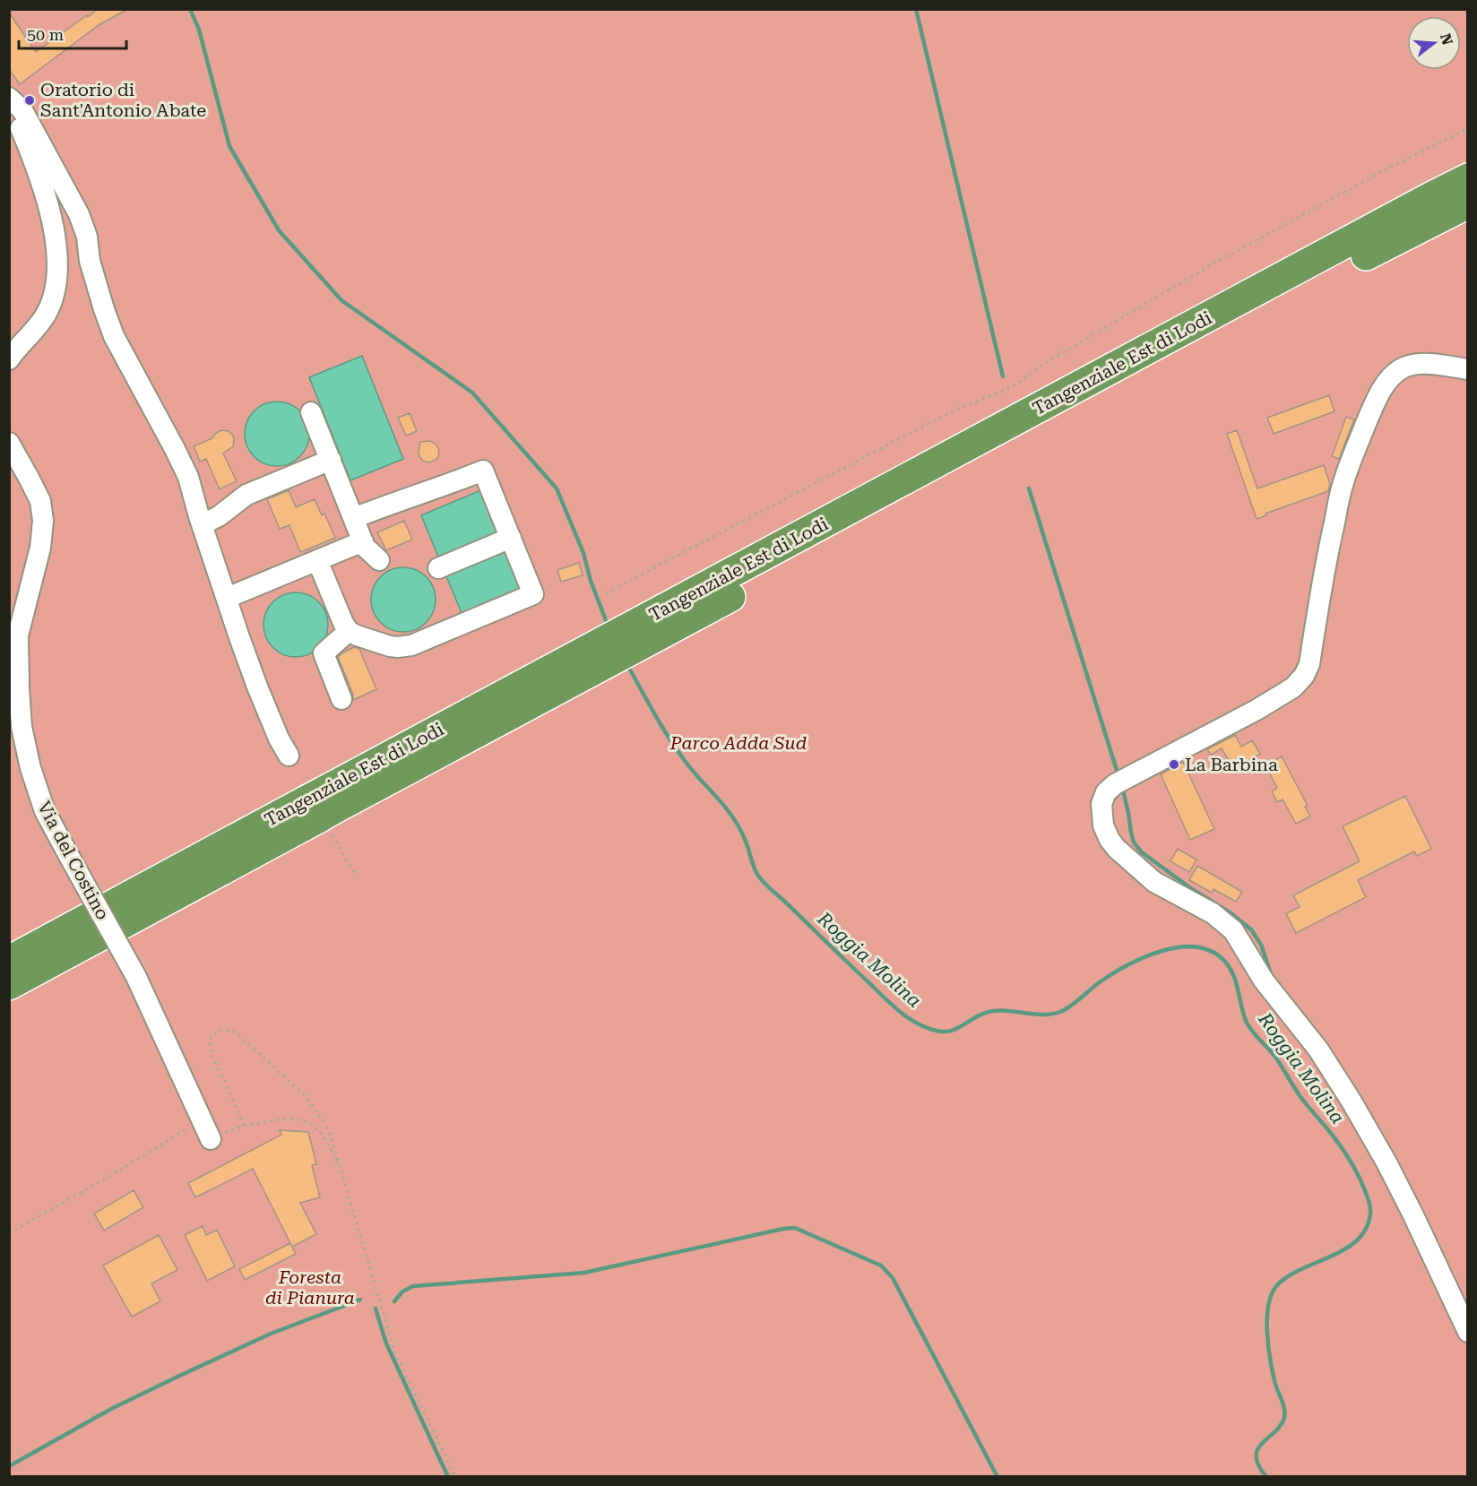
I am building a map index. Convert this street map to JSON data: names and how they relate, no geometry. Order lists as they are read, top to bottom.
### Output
{
  "streets": {
    "highway": ["Tangenziale Est di Lodi"],
    "street": ["Via del Costino"]
  },
  "water": ["Roggia Molina"],
  "parks": ["Parco Adda Sud", "Foresta di Pianura"],
  "places": ["Oratorio di Sant'Antonio Abate", "La Barbina"],
  "scale_bar": "50 m",
  "north": "right"
}
